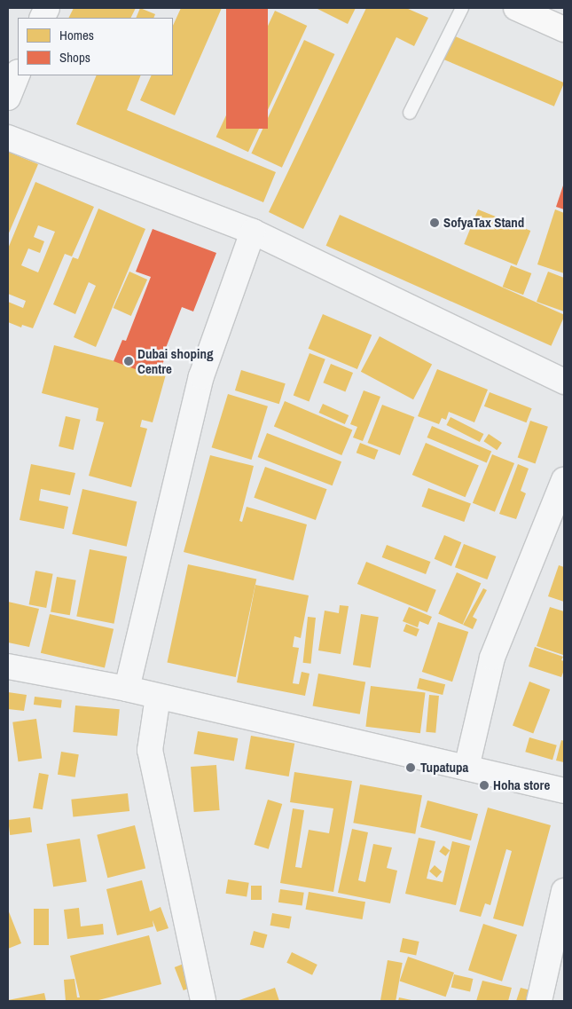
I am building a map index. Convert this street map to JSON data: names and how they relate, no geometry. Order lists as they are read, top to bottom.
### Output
{
  "places": [
    "SofyaTax Stand",
    "Dubai shoping Centre",
    "Tupatupa",
    "Hoha store"
  ],
  "legend": ["Homes", "Shops"]
}
